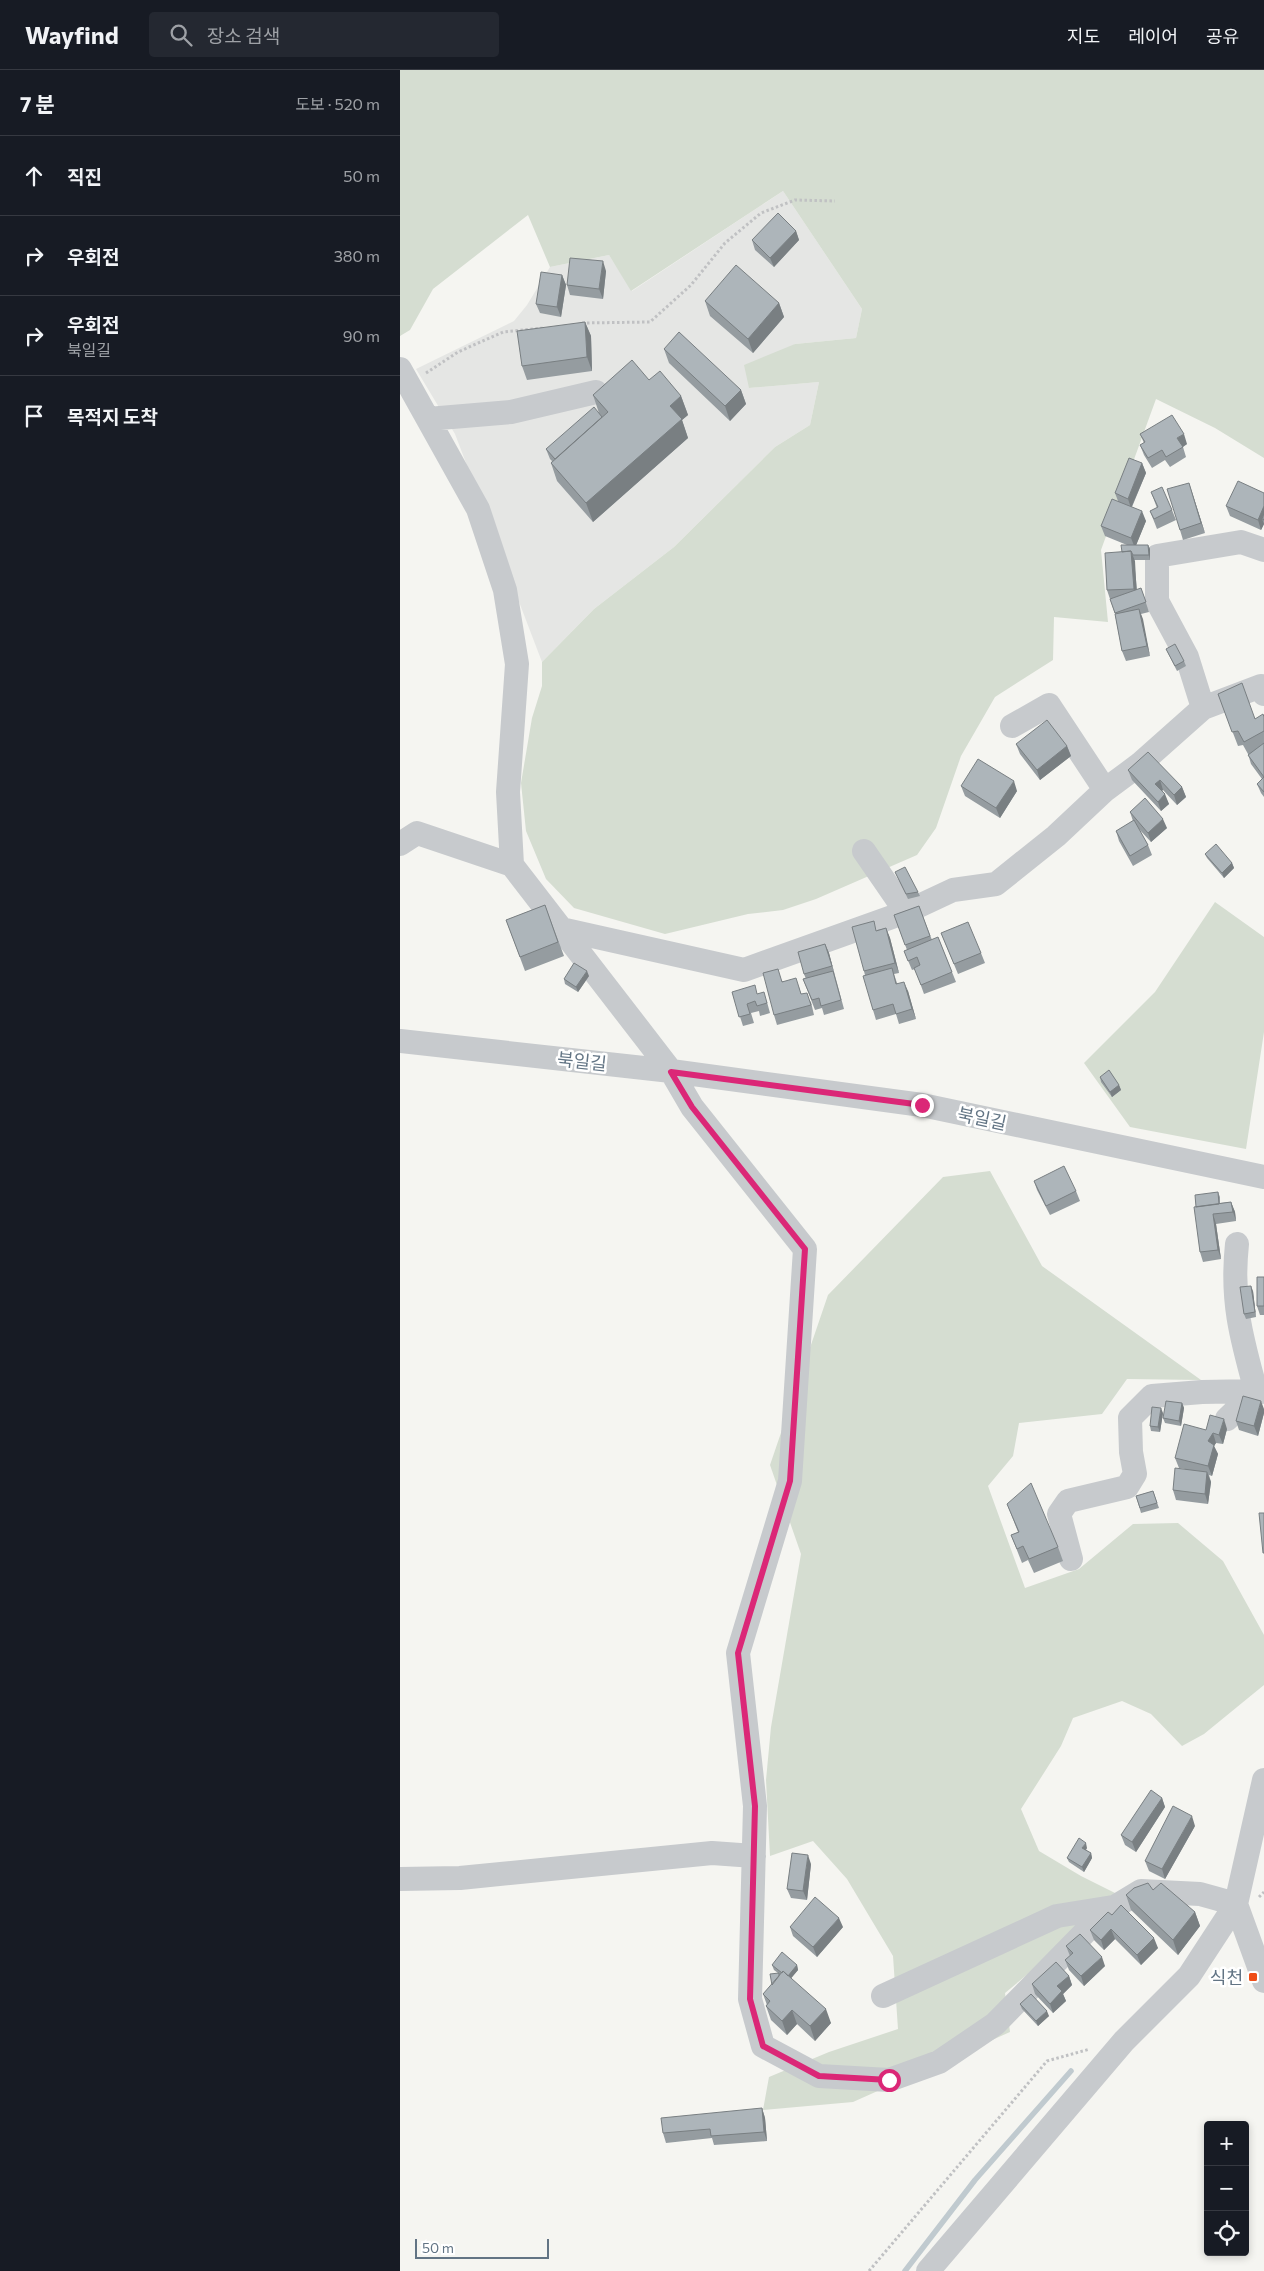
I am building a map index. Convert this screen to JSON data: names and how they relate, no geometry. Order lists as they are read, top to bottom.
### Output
{
  "streets": {
    "street": ["북일길"]
  },
  "places": {
    "transit": ["식천"]
  },
  "scale_bar": "50 m",
  "page": {
    "header": "Wayfind",
    "search": "장소 검색",
    "nav": ["지도", "레이어", "공유"],
    "heading": ["7 분", "도보 · 520 m"],
    "list": [
      ["직진", "50 m"],
      ["우회전", "380 m"],
      ["우회전", "북일길", "90 m"],
      "목적지 도착"
    ],
    "map_buttons": ["+", "−"],
    "scale": "50 m"
  }
}
